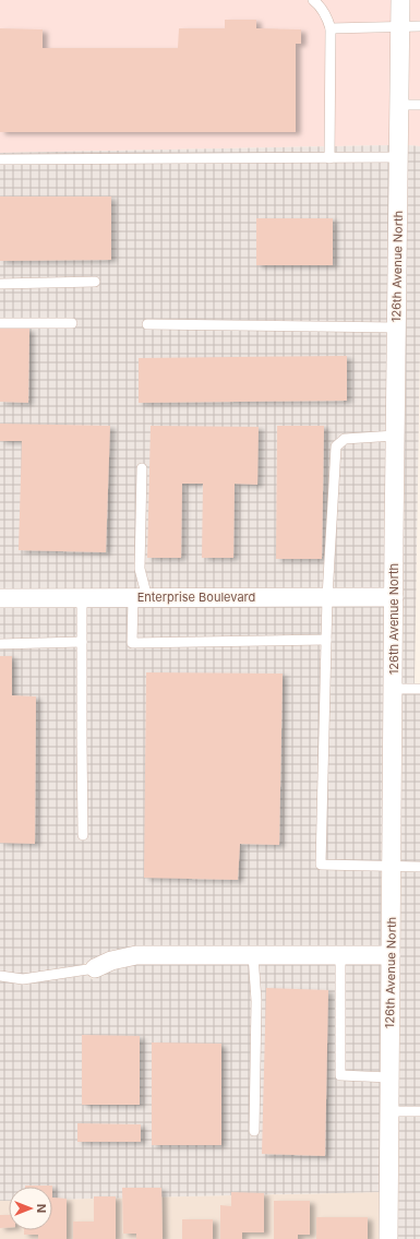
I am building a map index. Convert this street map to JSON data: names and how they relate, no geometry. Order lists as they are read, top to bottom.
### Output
{
  "streets": {
    "street": ["126th Avenue North", "Enterprise Boulevard"]
  },
  "crossings": [
    ["126th Avenue North", "Enterprise Boulevard"]
  ],
  "north": "right"
}
